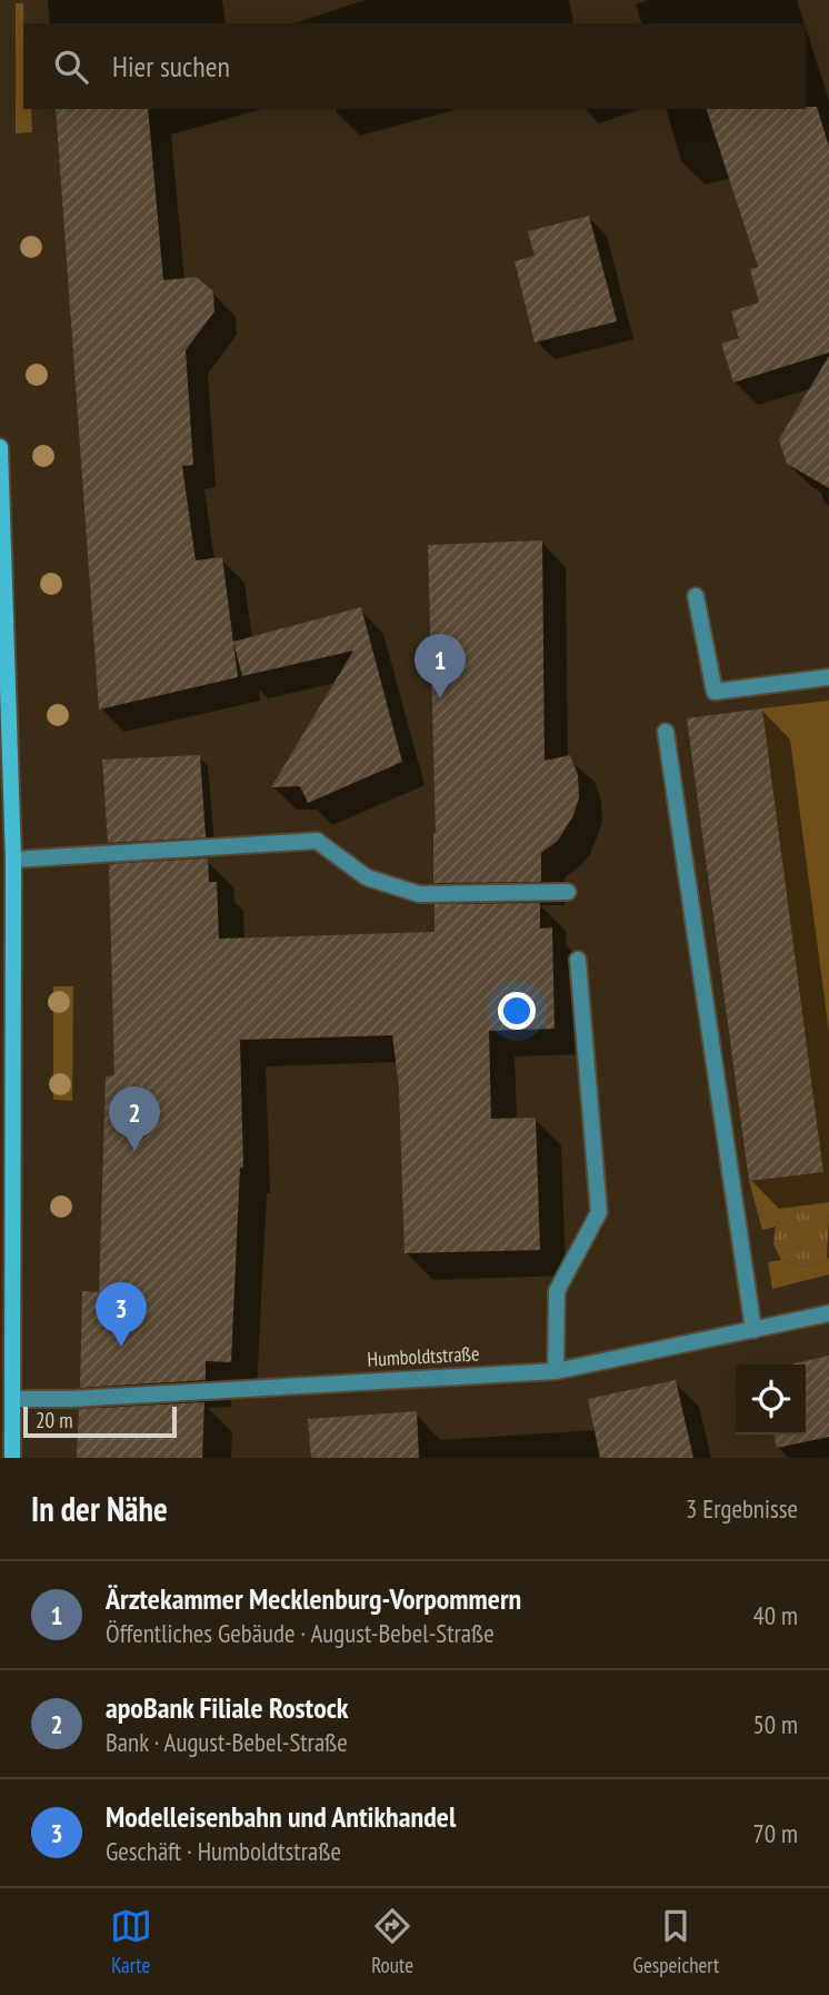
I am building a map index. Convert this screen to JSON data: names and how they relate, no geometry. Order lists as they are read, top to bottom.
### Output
{
  "streets": {
    "street": ["Humboldtstraße"]
  },
  "scale_bar": "20 m",
  "page": {
    "search": "Hier suchen",
    "pins": ["1", "2", "3"],
    "scale": "20 m",
    "heading": ["In der Nähe", "3 Ergebnisse"],
    "list": [
      {
        "mark": "1",
        "name": "Ärztekammer Mecklenburg-Vorpommern",
        "note": "Öffentliches Gebäude · August-Bebel-Straße",
        "value": "40 m"
      },
      {
        "mark": "2",
        "name": "apoBank Filiale Rostock",
        "note": "Bank · August-Bebel-Straße",
        "value": "50 m"
      },
      {
        "mark": "3",
        "name": "Modelleisenbahn und Antikhandel",
        "note": "Geschäft · Humboldtstraße",
        "value": "70 m"
      }
    ],
    "nav": ["Karte", "Route", "Gespeichert"]
  }
}
